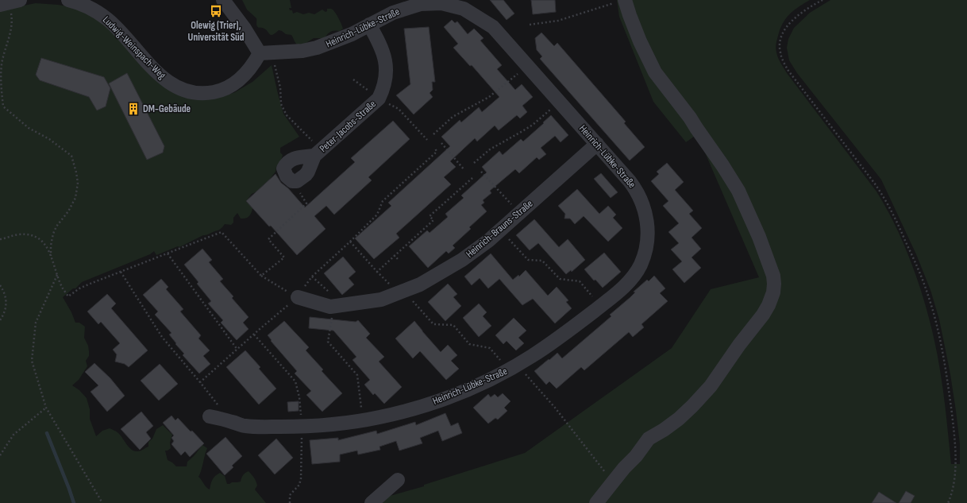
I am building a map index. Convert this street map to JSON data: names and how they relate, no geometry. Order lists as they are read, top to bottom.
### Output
{
  "streets": {
    "street": [
      "Heinrich-Lübke-Straße",
      "Ludwig-Weinspach-Weg",
      "Peter-Jacobs-Straße",
      "Heinrich-Brauns-Straße"
    ]
  },
  "crossings": [
    ["Heinrich-Lübke-Straße", "Ludwig-Weinspach-Weg"],
    ["Heinrich-Lübke-Straße", "Peter-Jacobs-Straße"],
    ["Heinrich-Lübke-Straße", "Heinrich-Brauns-Straße"]
  ],
  "places": {
    "bus stop": ["Olewig (Trier), Universität Süd"],
    "building": ["DM-Gebäude"]
  }
}
